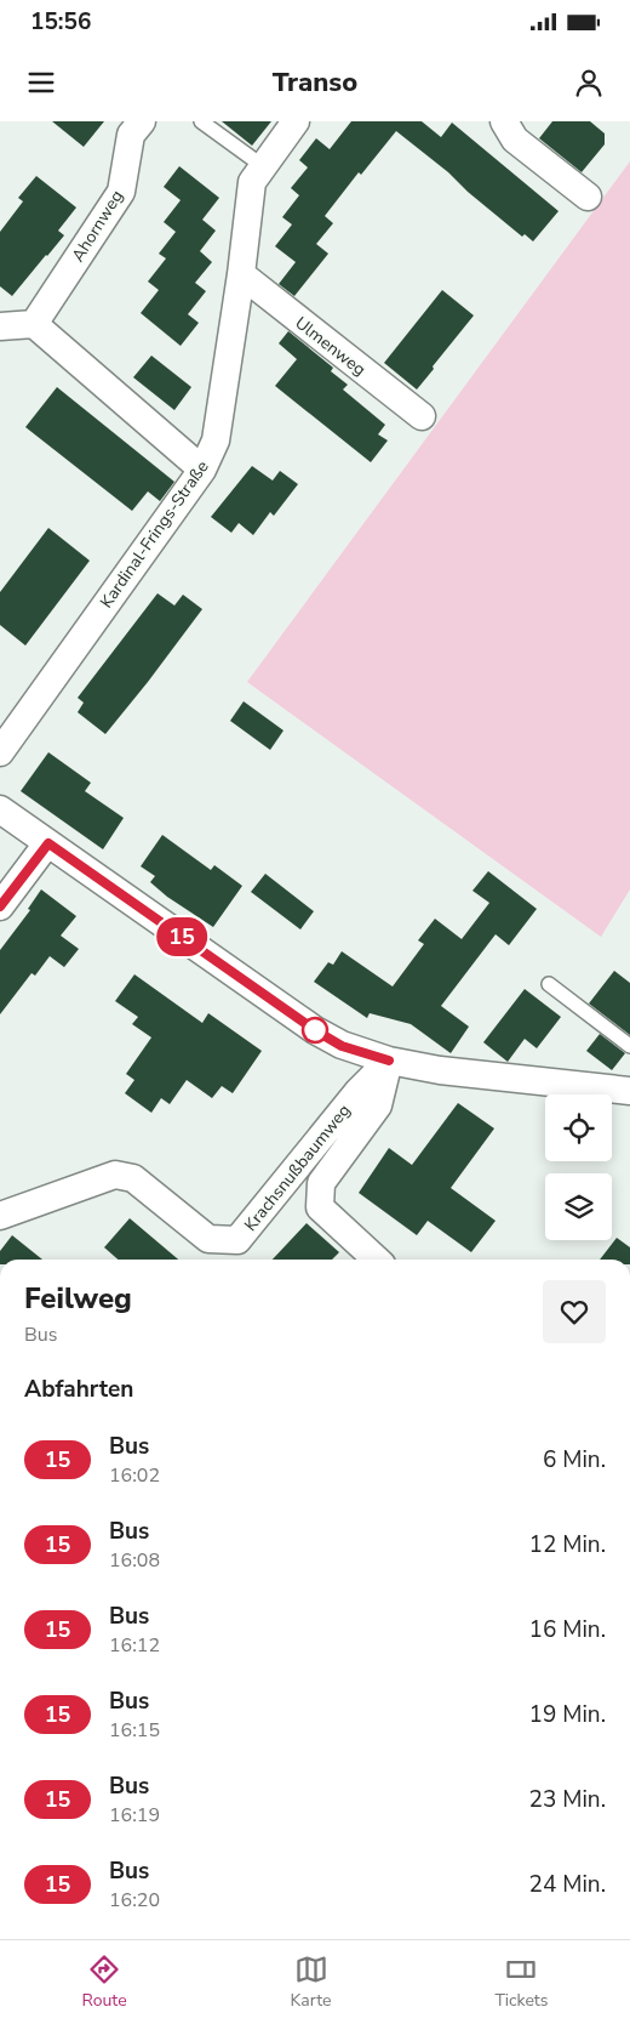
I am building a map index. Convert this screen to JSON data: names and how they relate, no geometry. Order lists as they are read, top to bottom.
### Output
{
  "streets": {
    "street": [
      "Ahornweg",
      "Ulmenweg",
      "Kardinal-Frings-Straße",
      "Krachsnußbaumweg"
    ]
  },
  "crossings": [
    ["Ulmenweg", "Kardinal-Frings-Straße"]
  ],
  "lines": ["bus line 15"],
  "page": {
    "status": "15:56",
    "header": "Transo",
    "on_map": "15",
    "heading": [
      ["Feilweg", "Bus"],
      "Abfahrten"
    ],
    "list": [
      {
        "mark": "15",
        "name": "Bus",
        "note": "16:02",
        "value": "6 Min."
      },
      {
        "mark": "15",
        "name": "Bus",
        "note": "16:08",
        "value": "12 Min."
      },
      {
        "mark": "15",
        "name": "Bus",
        "note": "16:12",
        "value": "16 Min."
      },
      {
        "mark": "15",
        "name": "Bus",
        "note": "16:15",
        "value": "19 Min."
      },
      {
        "mark": "15",
        "name": "Bus",
        "note": "16:19",
        "value": "23 Min."
      },
      {
        "mark": "15",
        "name": "Bus",
        "note": "16:20",
        "value": "24 Min."
      }
    ],
    "tabs": ["Route", "Karte", "Tickets"]
  }
}
